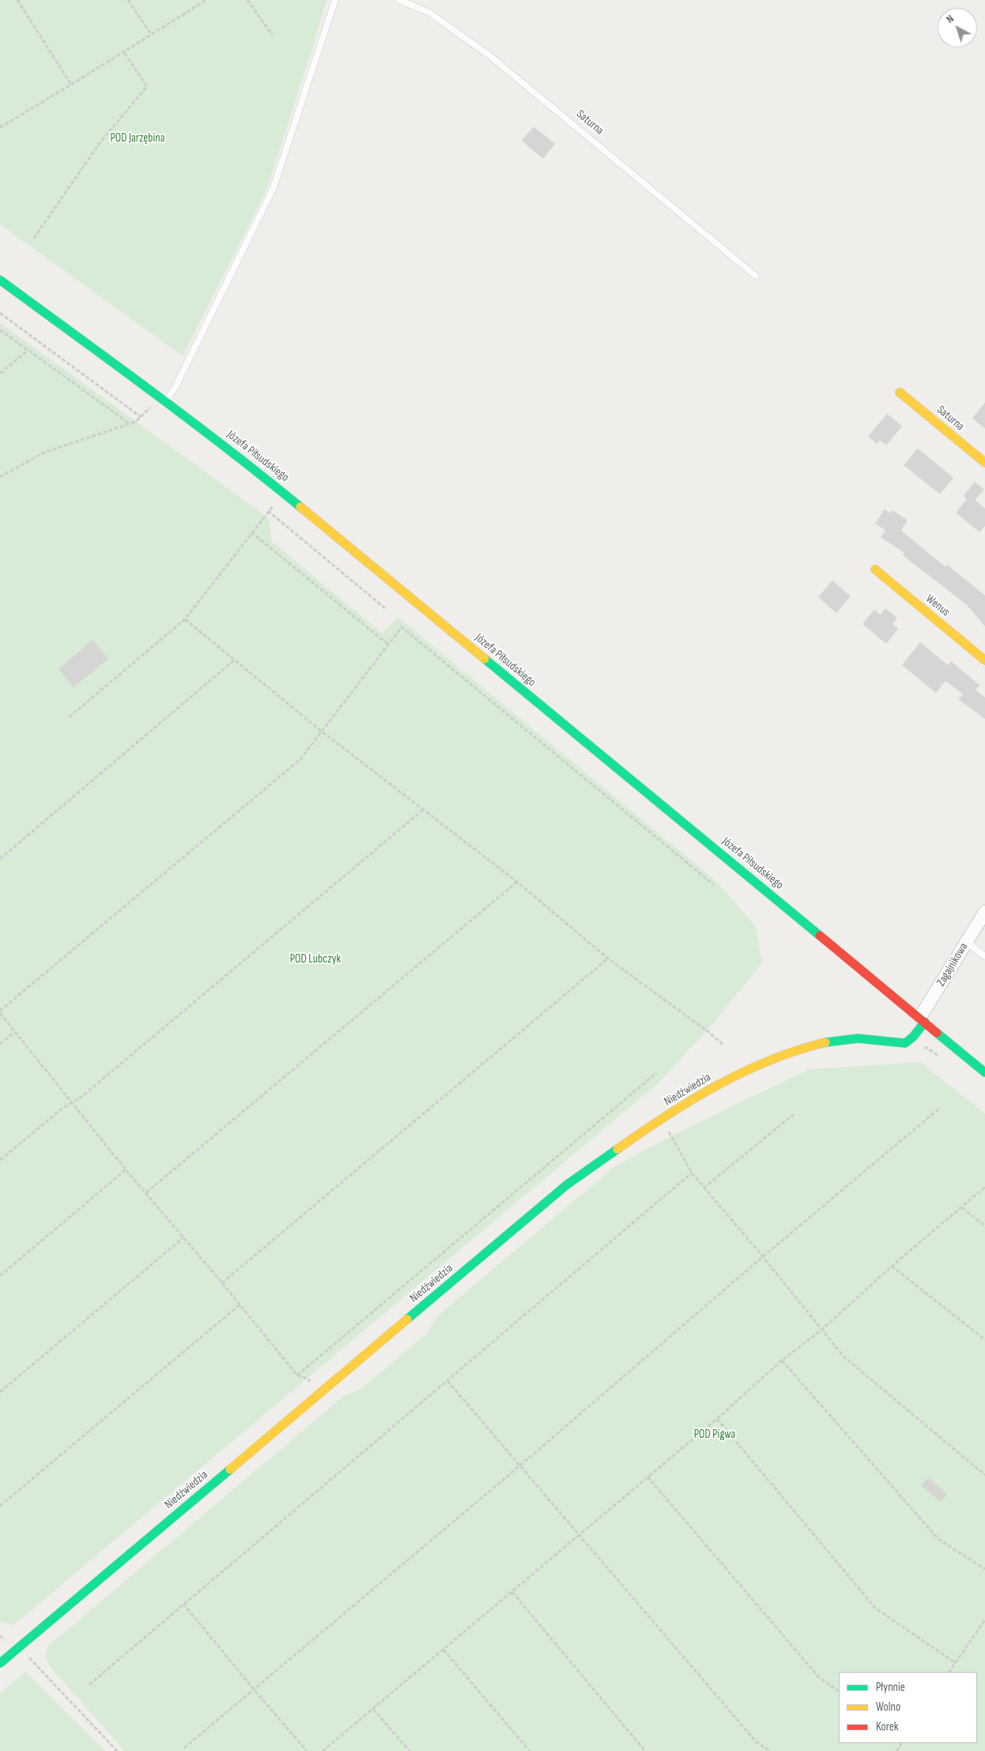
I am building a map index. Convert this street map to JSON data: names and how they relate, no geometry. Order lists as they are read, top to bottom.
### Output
{
  "streets": {
    "street": [
      "Saturna",
      "Józefa Piłsudskiego",
      "Wenus",
      "Zagajnikowa",
      "Niedźwiedzia"
    ]
  },
  "crossings": [
    ["Józefa Piłsudskiego", "Zagajnikowa"],
    ["Józefa Piłsudskiego", "Niedźwiedzia"],
    ["Zagajnikowa", "Niedźwiedzia"]
  ],
  "parks": ["POD Jarzębina", "POD Lubczyk", "POD Pigwa"],
  "legend": ["Płynnie", "Wolno", "Korek"],
  "north": "top left"
}
